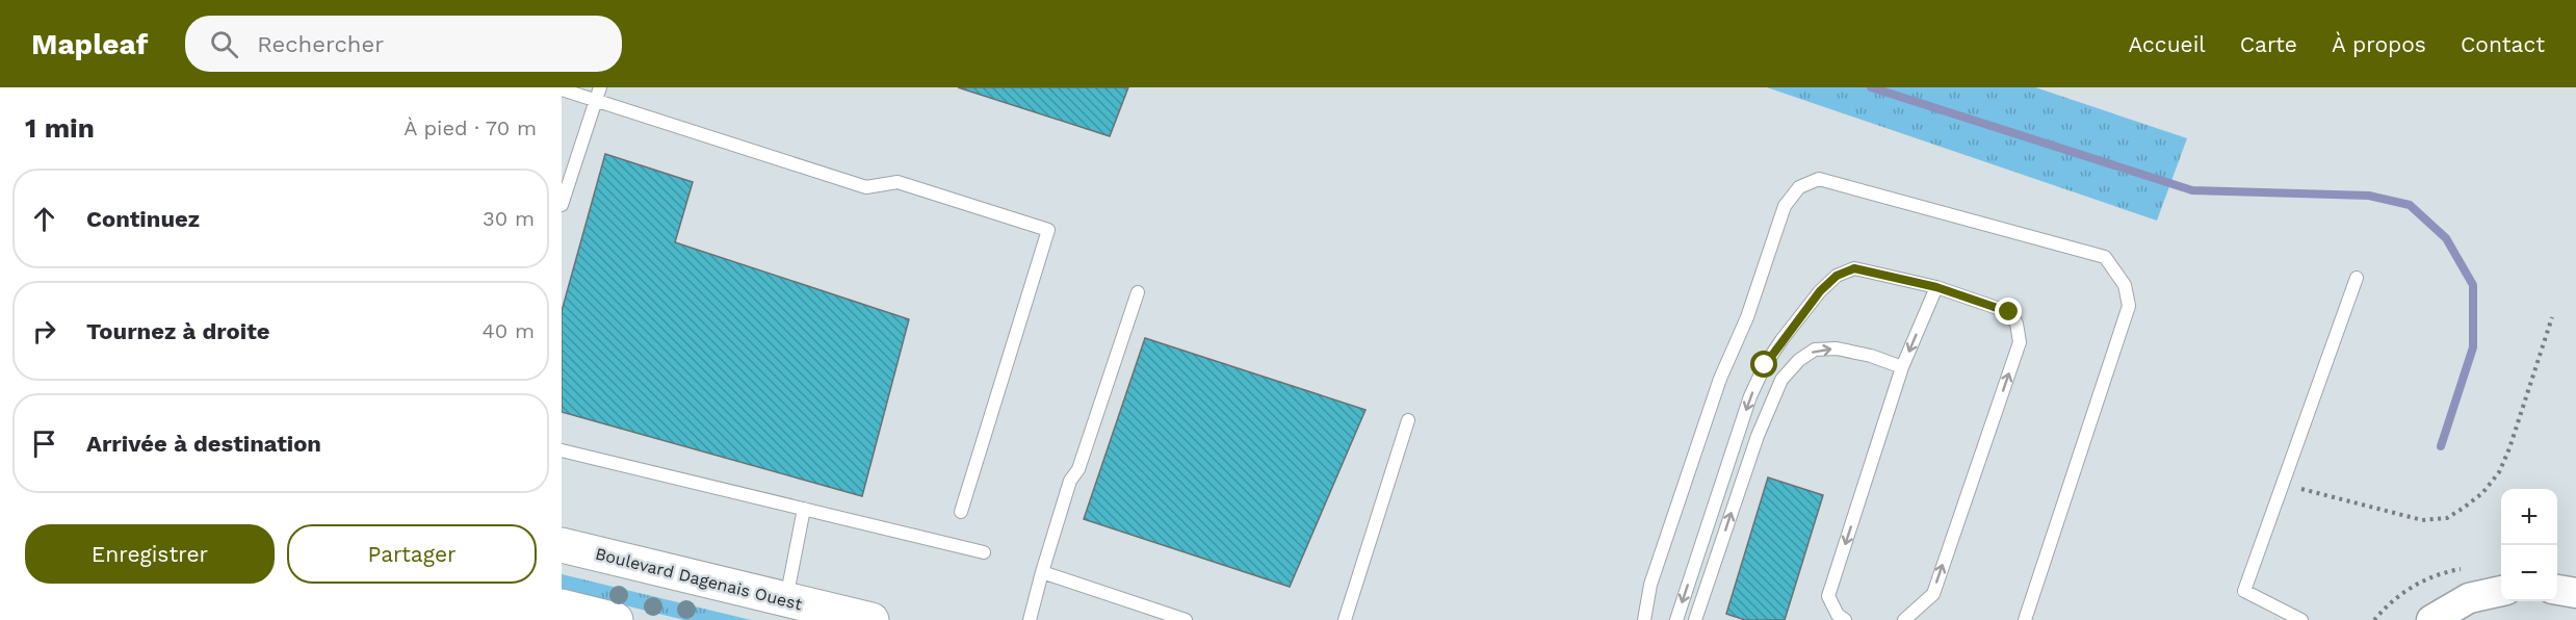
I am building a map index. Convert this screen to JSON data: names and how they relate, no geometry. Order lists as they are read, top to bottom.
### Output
{
  "streets": {
    "main road": ["Boulevard Dagenais Ouest"]
  },
  "page": {
    "header": "Mapleaf",
    "search": "Rechercher",
    "nav": [
      "Accueil",
      "Carte",
      "À propos",
      "Contact"
    ],
    "heading": ["1 min", "À pied · 70 m"],
    "list": [
      ["Continuez", "30 m"],
      ["Tournez à droite", "40 m"],
      "Arrivée à destination"
    ],
    "map_buttons": ["+", "−"],
    "buttons": ["Enregistrer", "Partager"]
  }
}
